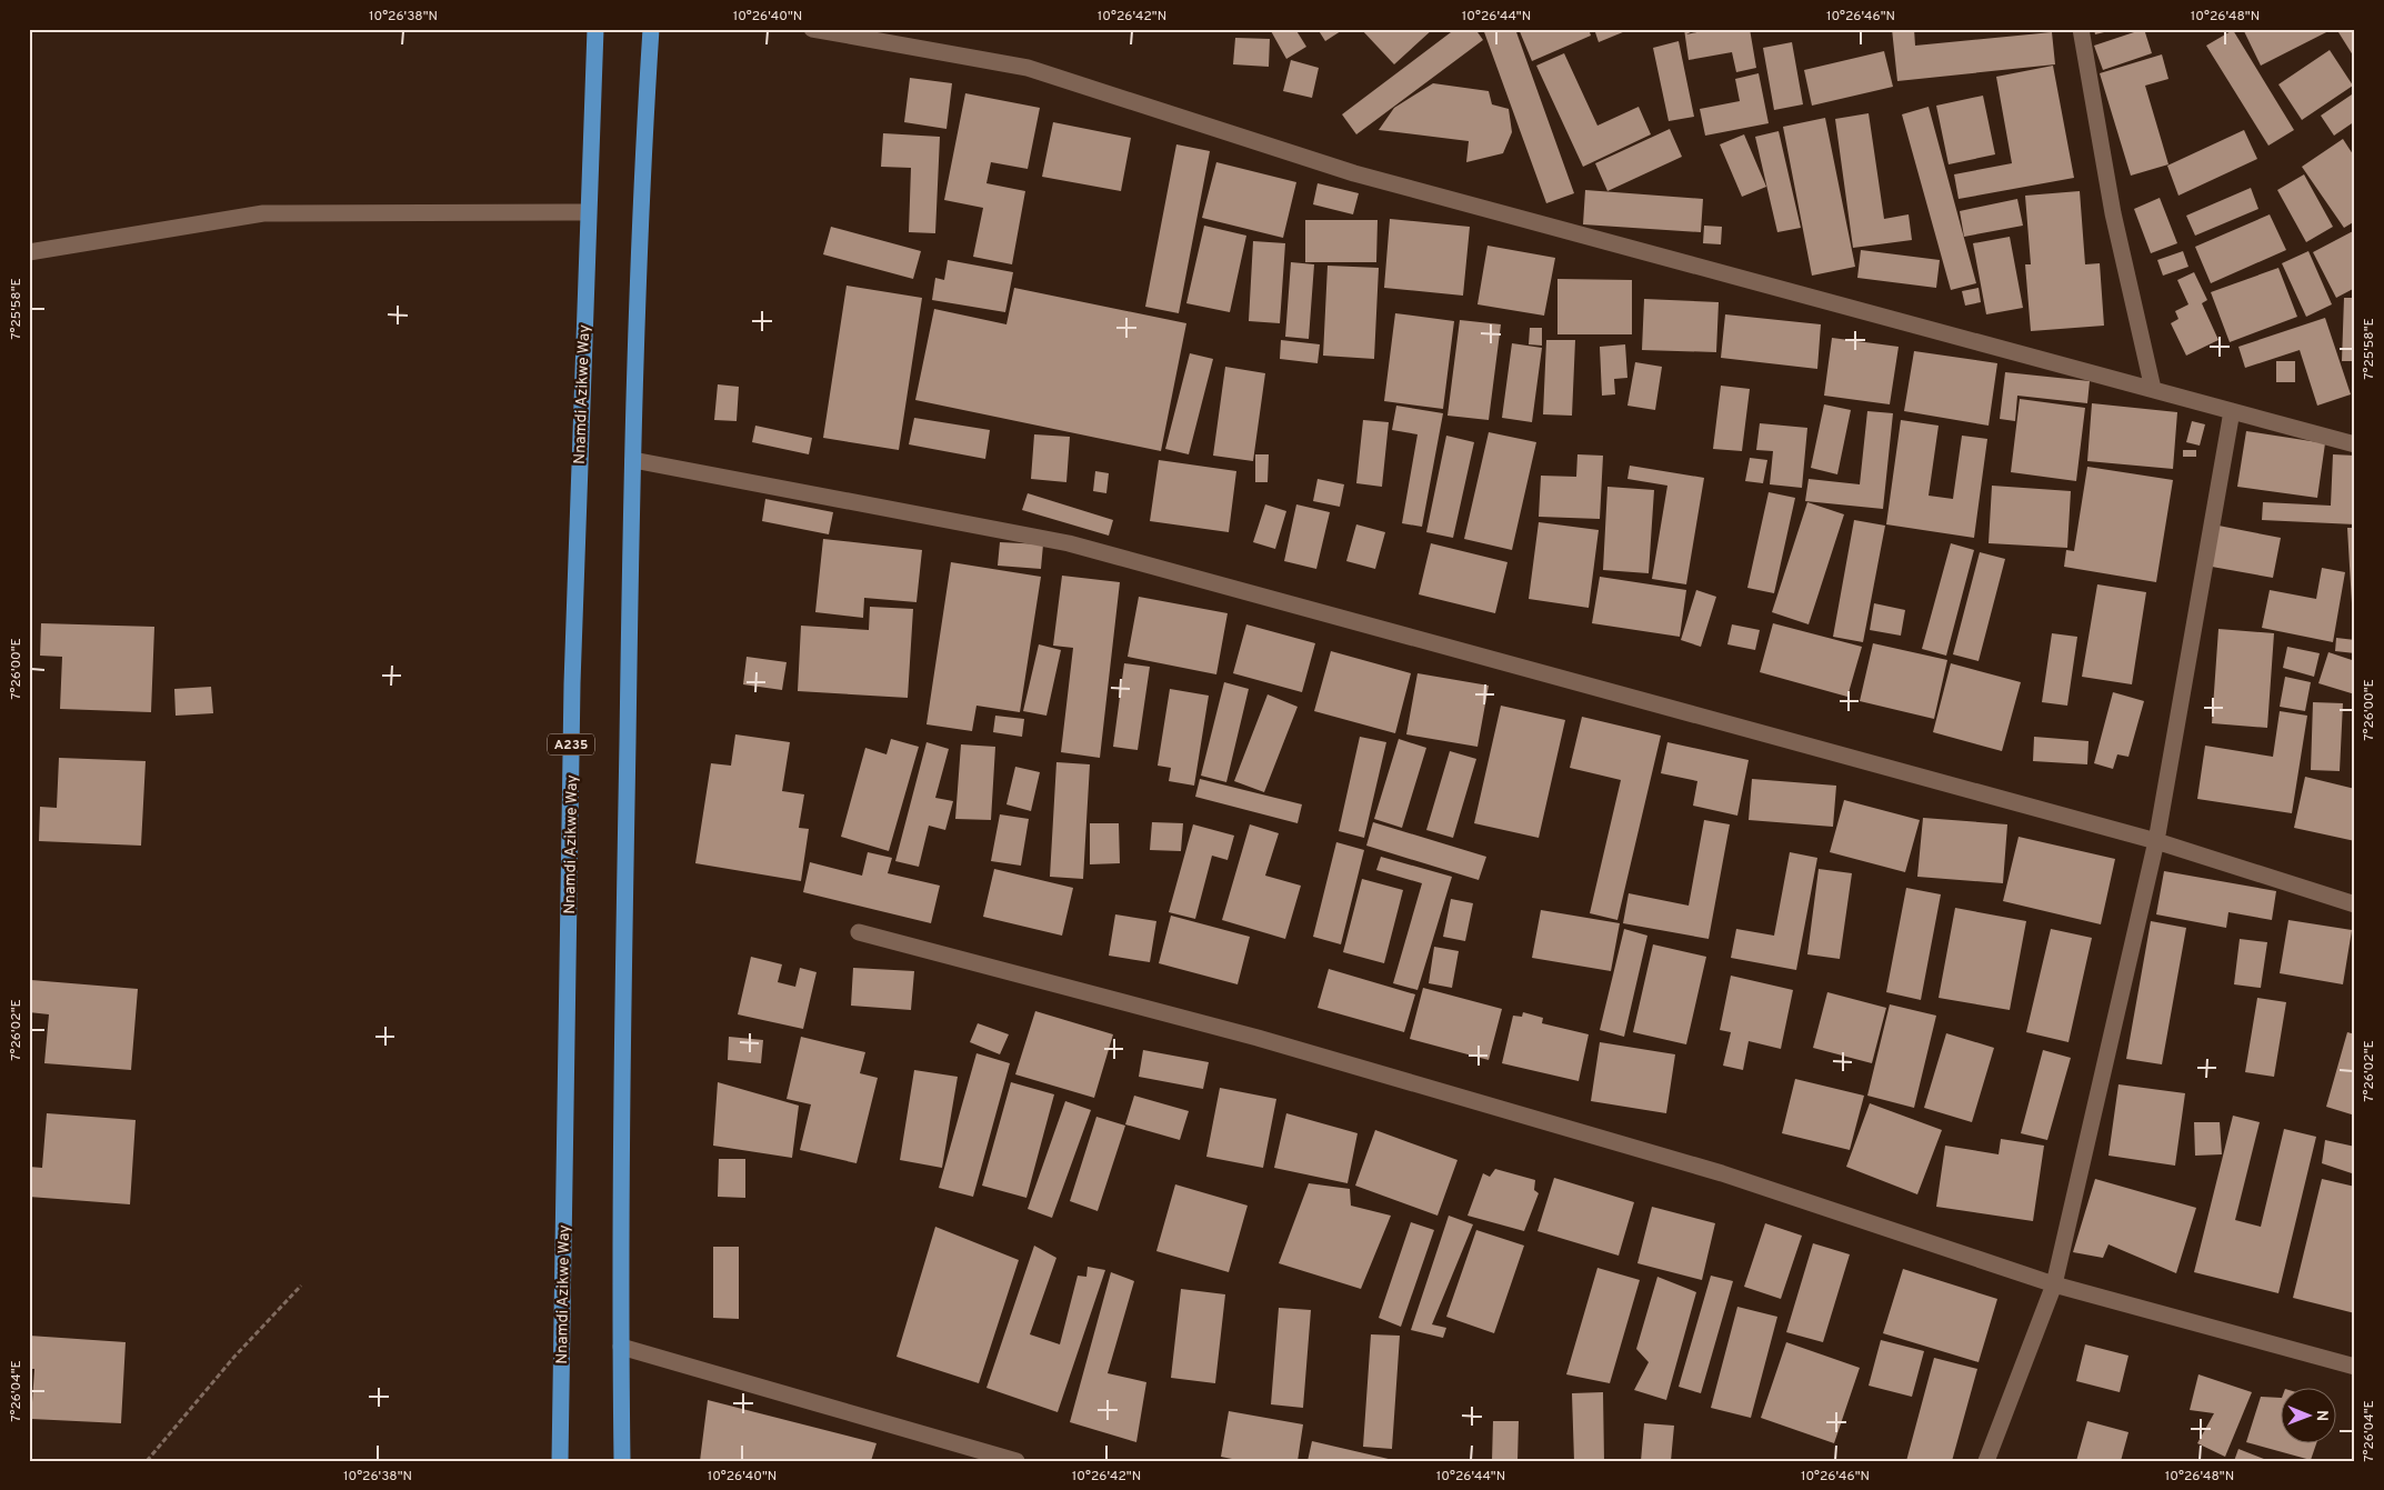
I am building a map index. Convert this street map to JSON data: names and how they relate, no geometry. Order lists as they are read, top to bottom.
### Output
{
  "streets": {
    "highway": ["Nnamdi Azikwe Way", "A235"]
  },
  "north": "right",
  "coordinates": [
    "10°26'38\"N",
    "10°26'40\"N",
    "10°26'42\"N",
    "10°26'44\"N",
    "10°26'46\"N",
    "10°26'48\"N",
    "7°25'58\"E",
    "7°26'00\"E",
    "7°26'02\"E",
    "7°26'04\"E"
  ]
}
